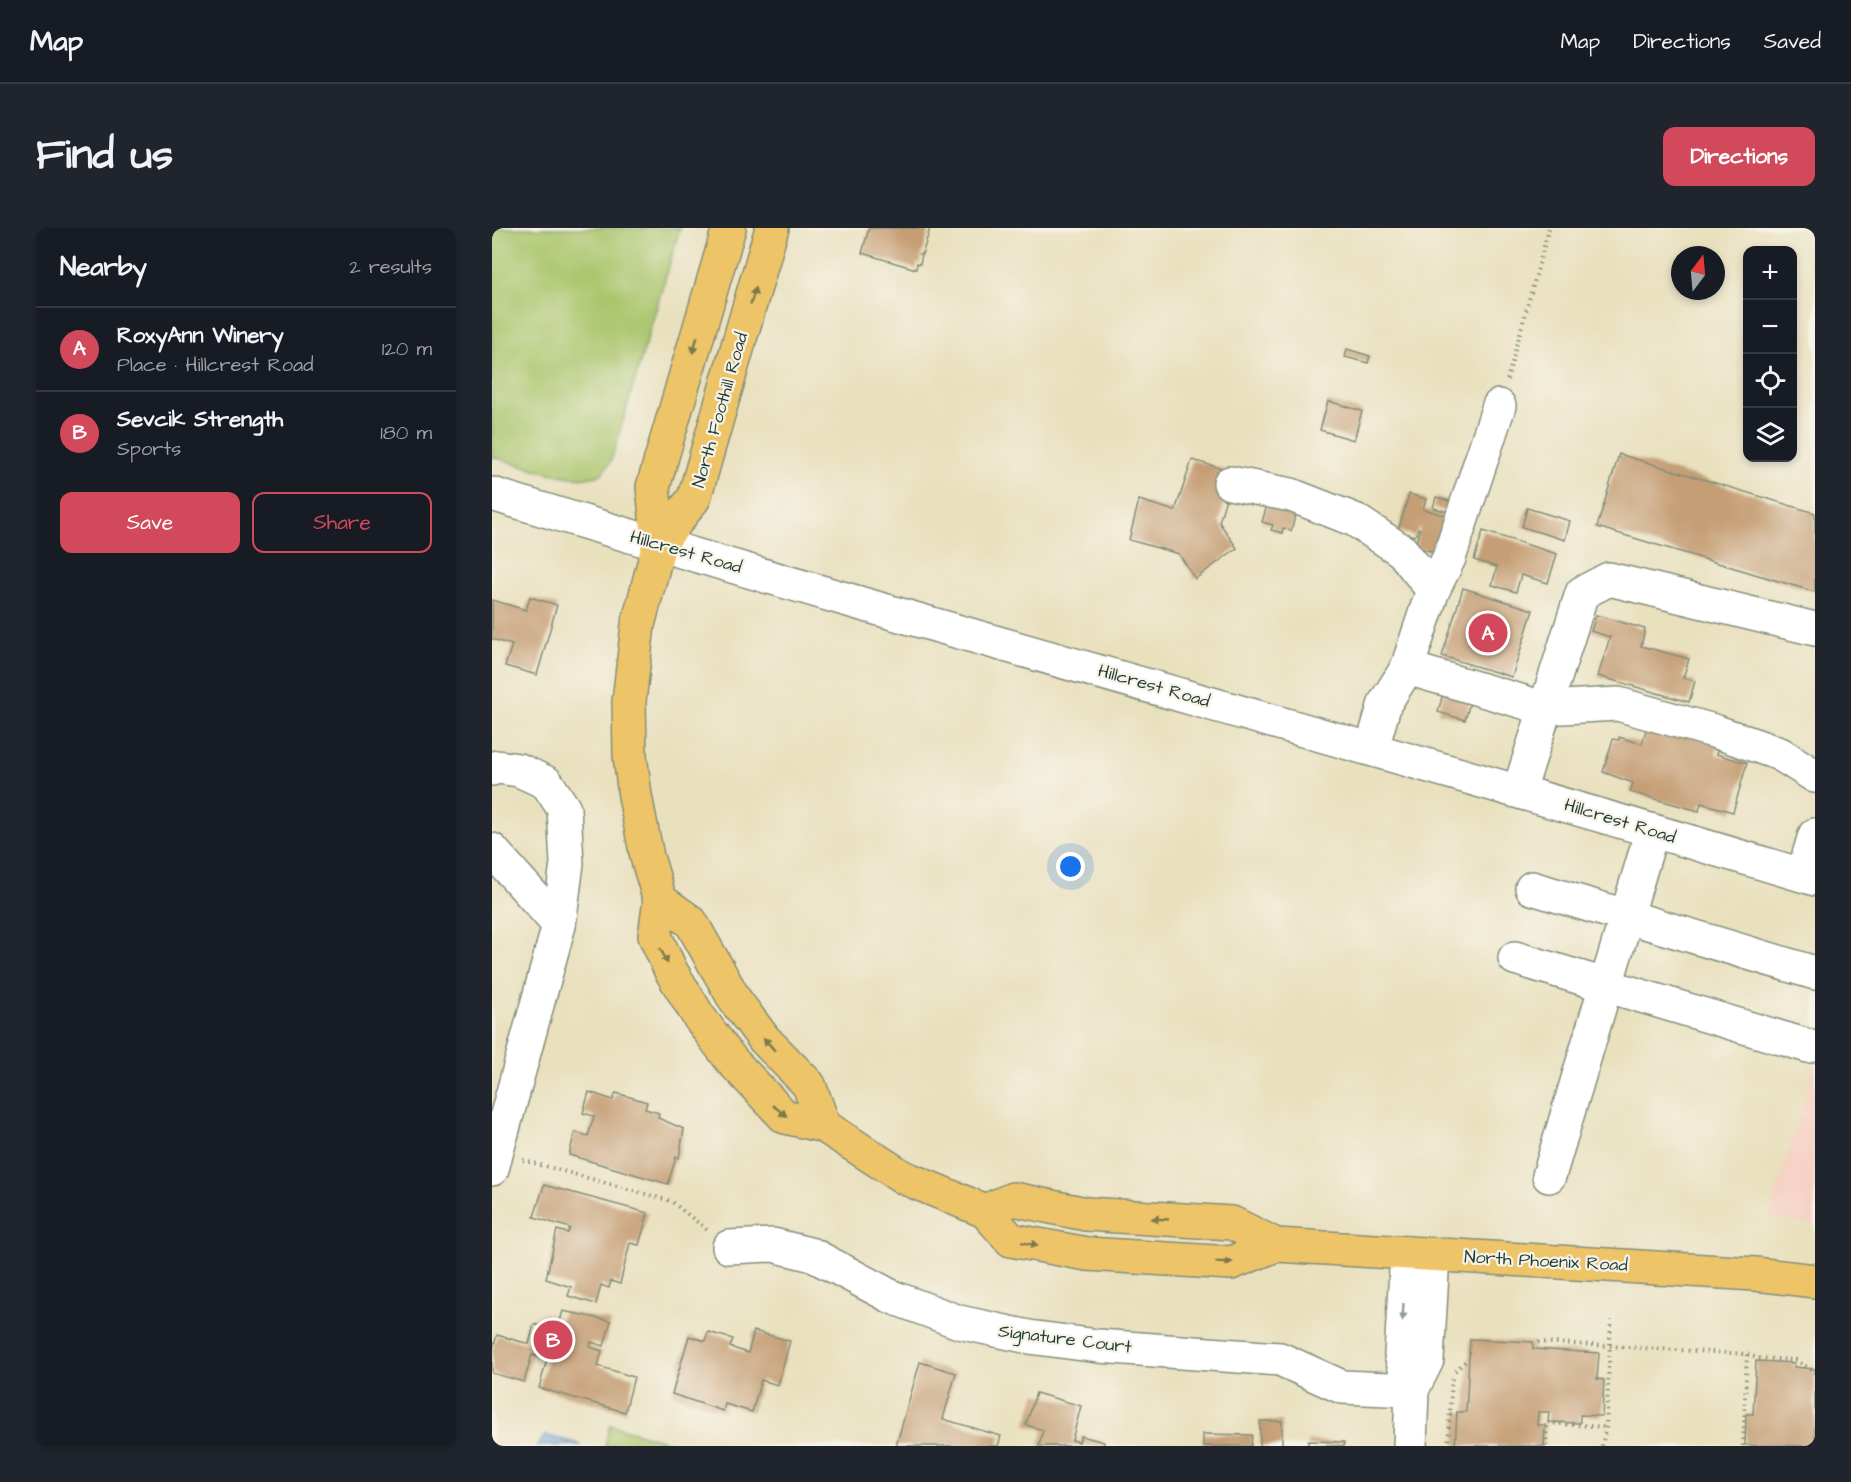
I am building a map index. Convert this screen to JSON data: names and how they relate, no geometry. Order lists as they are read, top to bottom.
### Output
{
  "streets": {
    "main road": ["North Foothill Road", "North Phoenix Road"],
    "street": ["Hillcrest Road", "Signature Court"]
  },
  "crossings": [
    ["North Foothill Road", "Hillcrest Road"],
    ["North Foothill Road", "North Phoenix Road"],
    ["Hillcrest Road", "North Phoenix Road"]
  ],
  "north": "top",
  "page": {
    "header": "Map",
    "nav": ["Map", "Directions", "Saved"],
    "title": "Find us",
    "buttons": [
      "Directions",
      ["Save", "Share"]
    ],
    "heading": ["Nearby", "2 results"],
    "map_buttons": ["+", "−"],
    "list": [
      {
        "mark": "A",
        "name": "RoxyAnn Winery",
        "note": "Place · Hillcrest Road",
        "value": "120 m"
      },
      {
        "mark": "B",
        "name": "Sevcik Strength",
        "note": "Sports",
        "value": "180 m"
      }
    ],
    "pins": ["A", "B"]
  }
}
